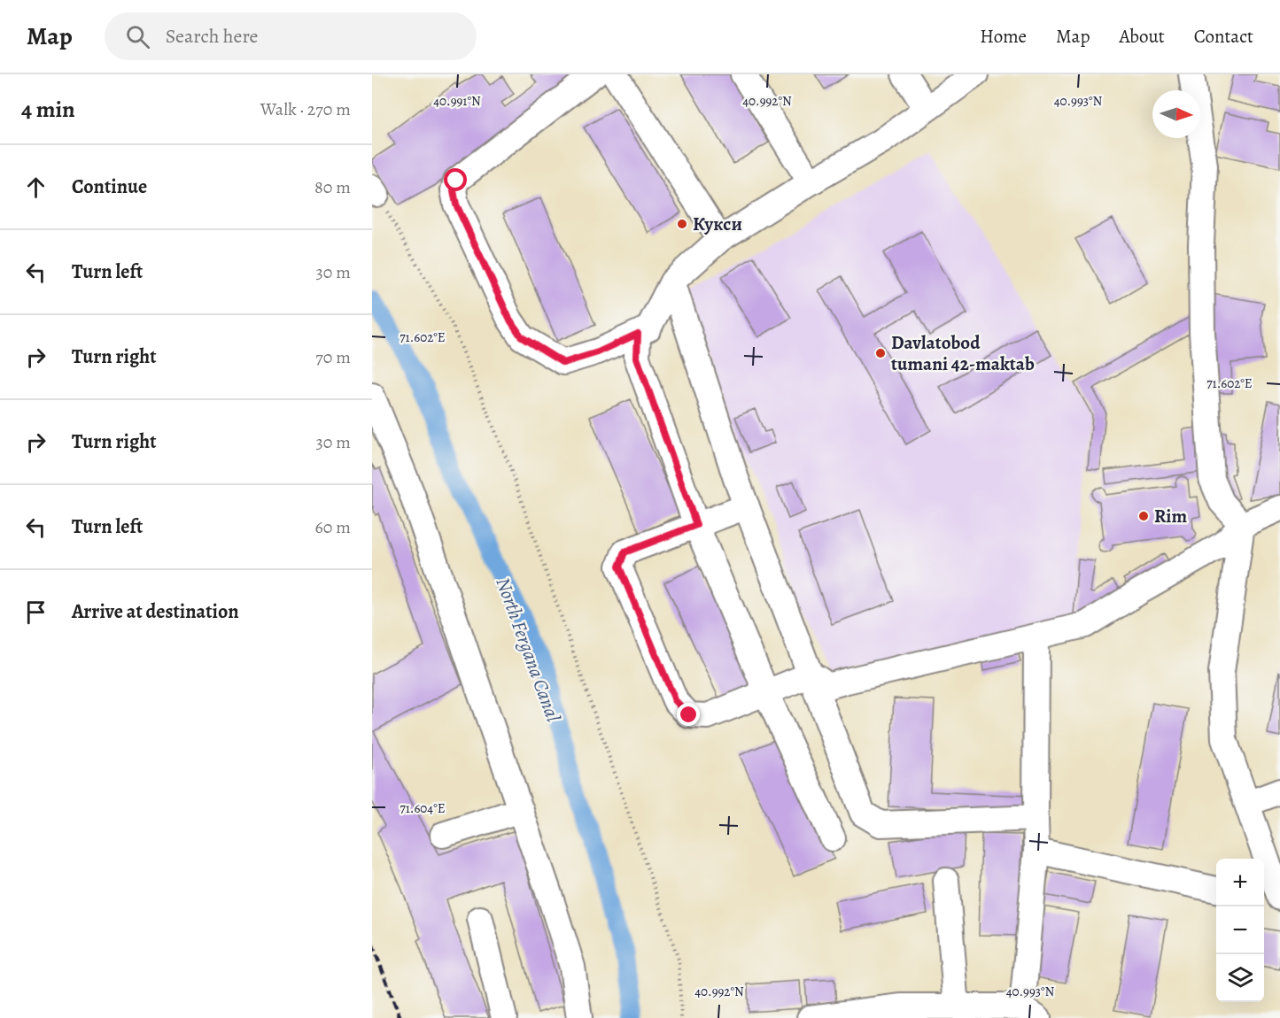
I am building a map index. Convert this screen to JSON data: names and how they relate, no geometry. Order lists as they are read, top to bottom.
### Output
{
  "water": ["North Fergana Canal"],
  "places": ["Кукси", "Davlatobod tumani 42-maktab", "Rim"],
  "north": "right",
  "page": {
    "header": "Map",
    "search": "Search here",
    "nav": [
      "Home",
      "Map",
      "About",
      "Contact"
    ],
    "heading": ["4 min", "Walk · 270 m"],
    "list": [
      ["Continue", "80 m"],
      ["Turn left", "30 m"],
      ["Turn right", "70 m"],
      ["Turn right", "30 m"],
      ["Turn left", "60 m"],
      "Arrive at destination"
    ],
    "map_buttons": ["+", "−"]
  },
  "coordinates": [
    "40.991°N",
    "40.992°N",
    "40.993°N",
    "71.602°E",
    "71.604°E"
  ]
}
